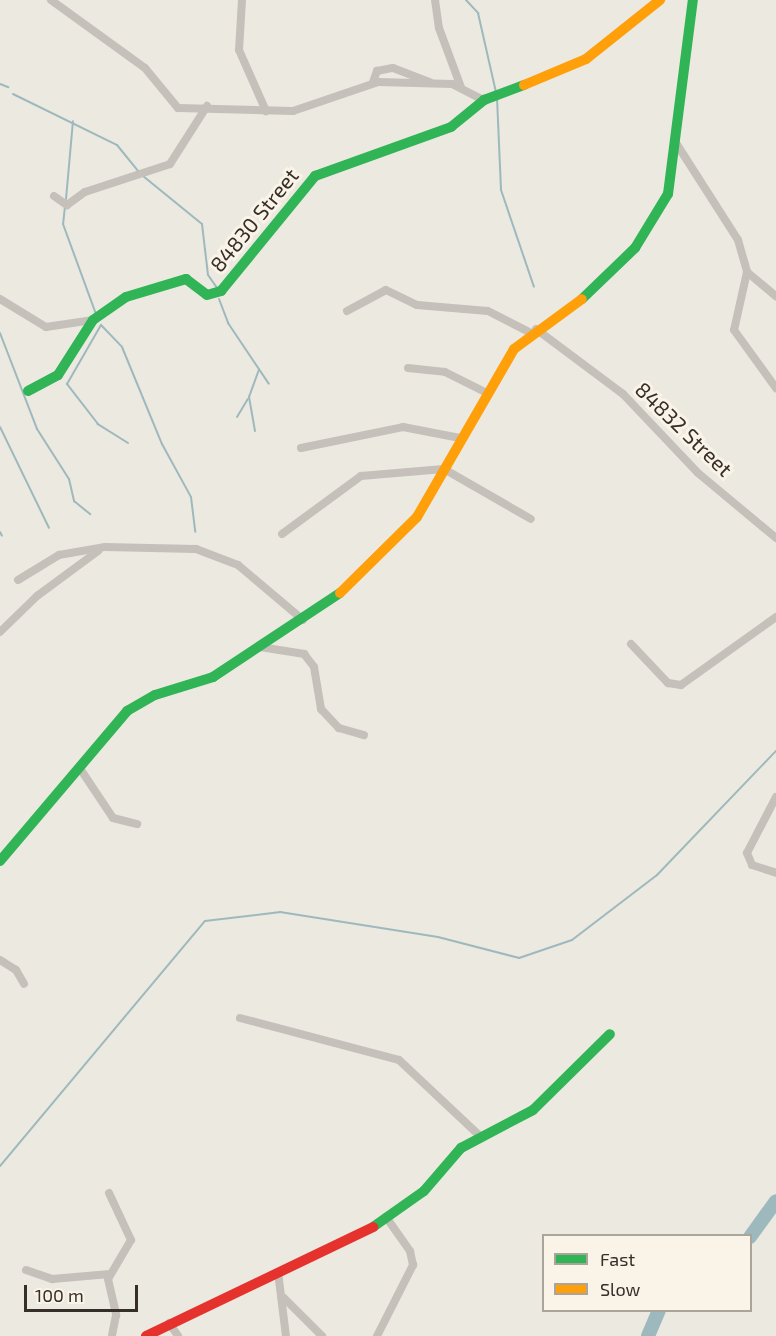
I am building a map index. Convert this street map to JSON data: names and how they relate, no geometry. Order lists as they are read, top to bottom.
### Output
{
  "streets": {
    "street": ["84830 Street", "84832 Street"]
  },
  "legend": ["Fast", "Slow"],
  "scale_bar": "100 m"
}
